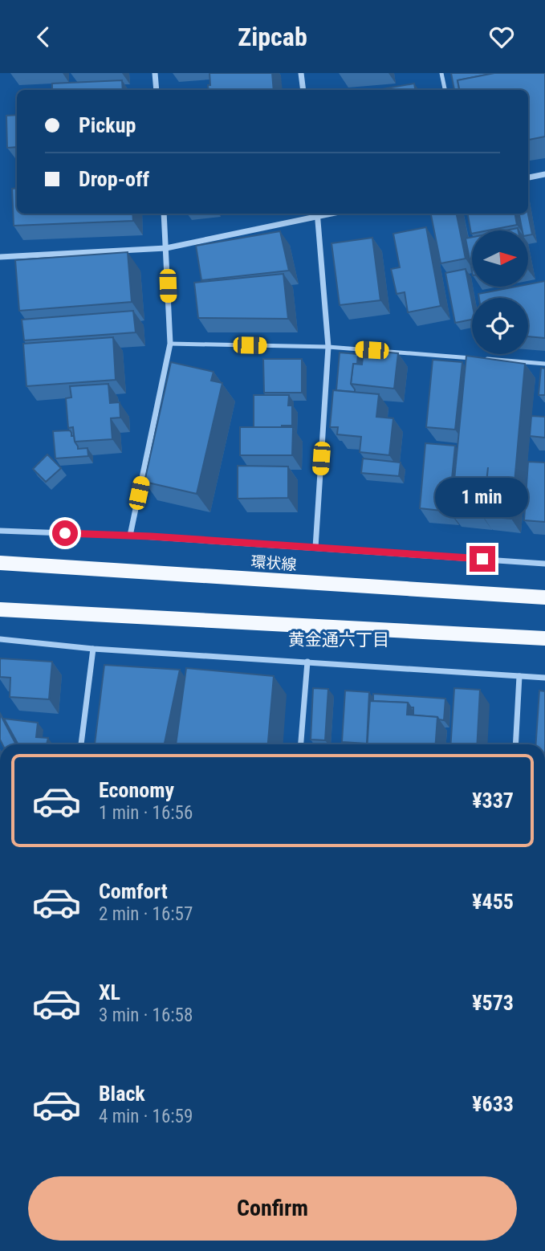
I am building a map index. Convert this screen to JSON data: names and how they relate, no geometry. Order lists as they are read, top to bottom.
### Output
{
  "streets": {
    "main road": ["環状線"]
  },
  "districts": ["黄金通六丁目"],
  "north": "right",
  "page": {
    "header": "Zipcab",
    "banner": ["Pickup", "Drop-off"],
    "bubble": "1 min",
    "list": [
      {
        "name": "Economy",
        "note": "1 min · 16:56",
        "value": "¥337"
      },
      {
        "name": "Comfort",
        "note": "2 min · 16:57",
        "value": "¥455"
      },
      {
        "name": "XL",
        "note": "3 min · 16:58",
        "value": "¥573"
      },
      {
        "name": "Black",
        "note": "4 min · 16:59",
        "value": "¥633"
      }
    ],
    "buttons": "Confirm"
  }
}
